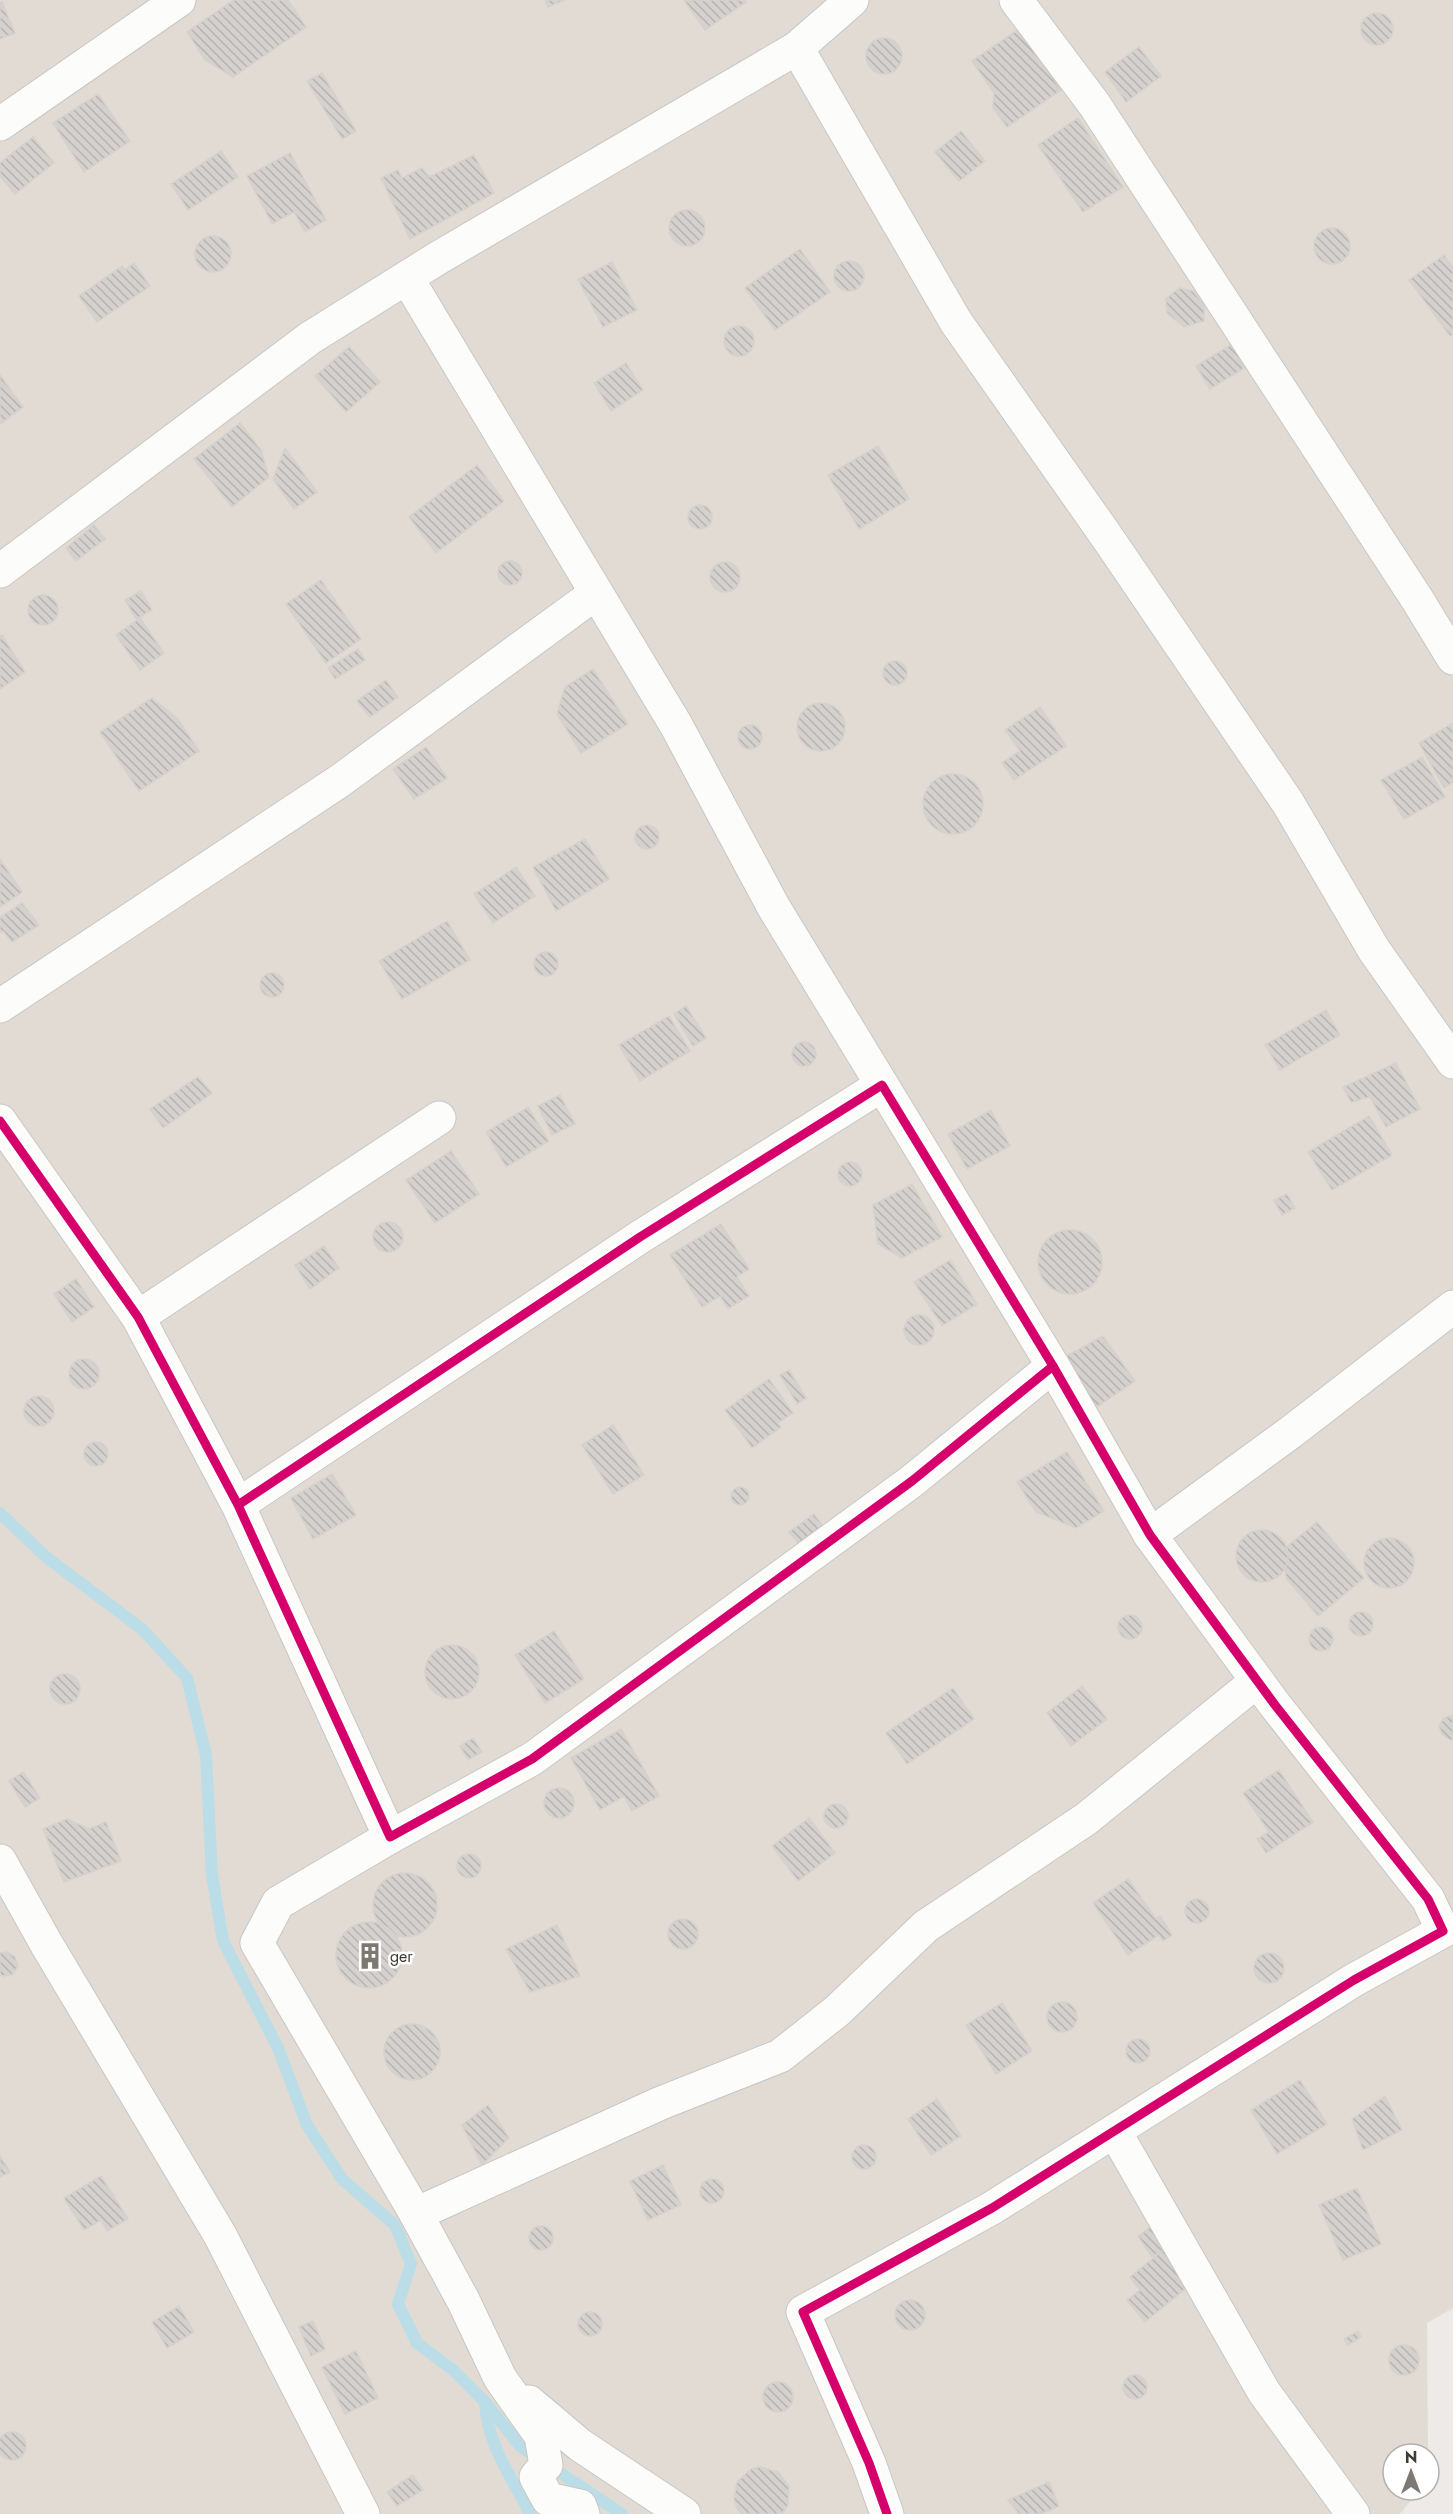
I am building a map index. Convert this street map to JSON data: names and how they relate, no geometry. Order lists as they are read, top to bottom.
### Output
{
  "places": {
    "building": ["ger"]
  },
  "north": "top"
}
